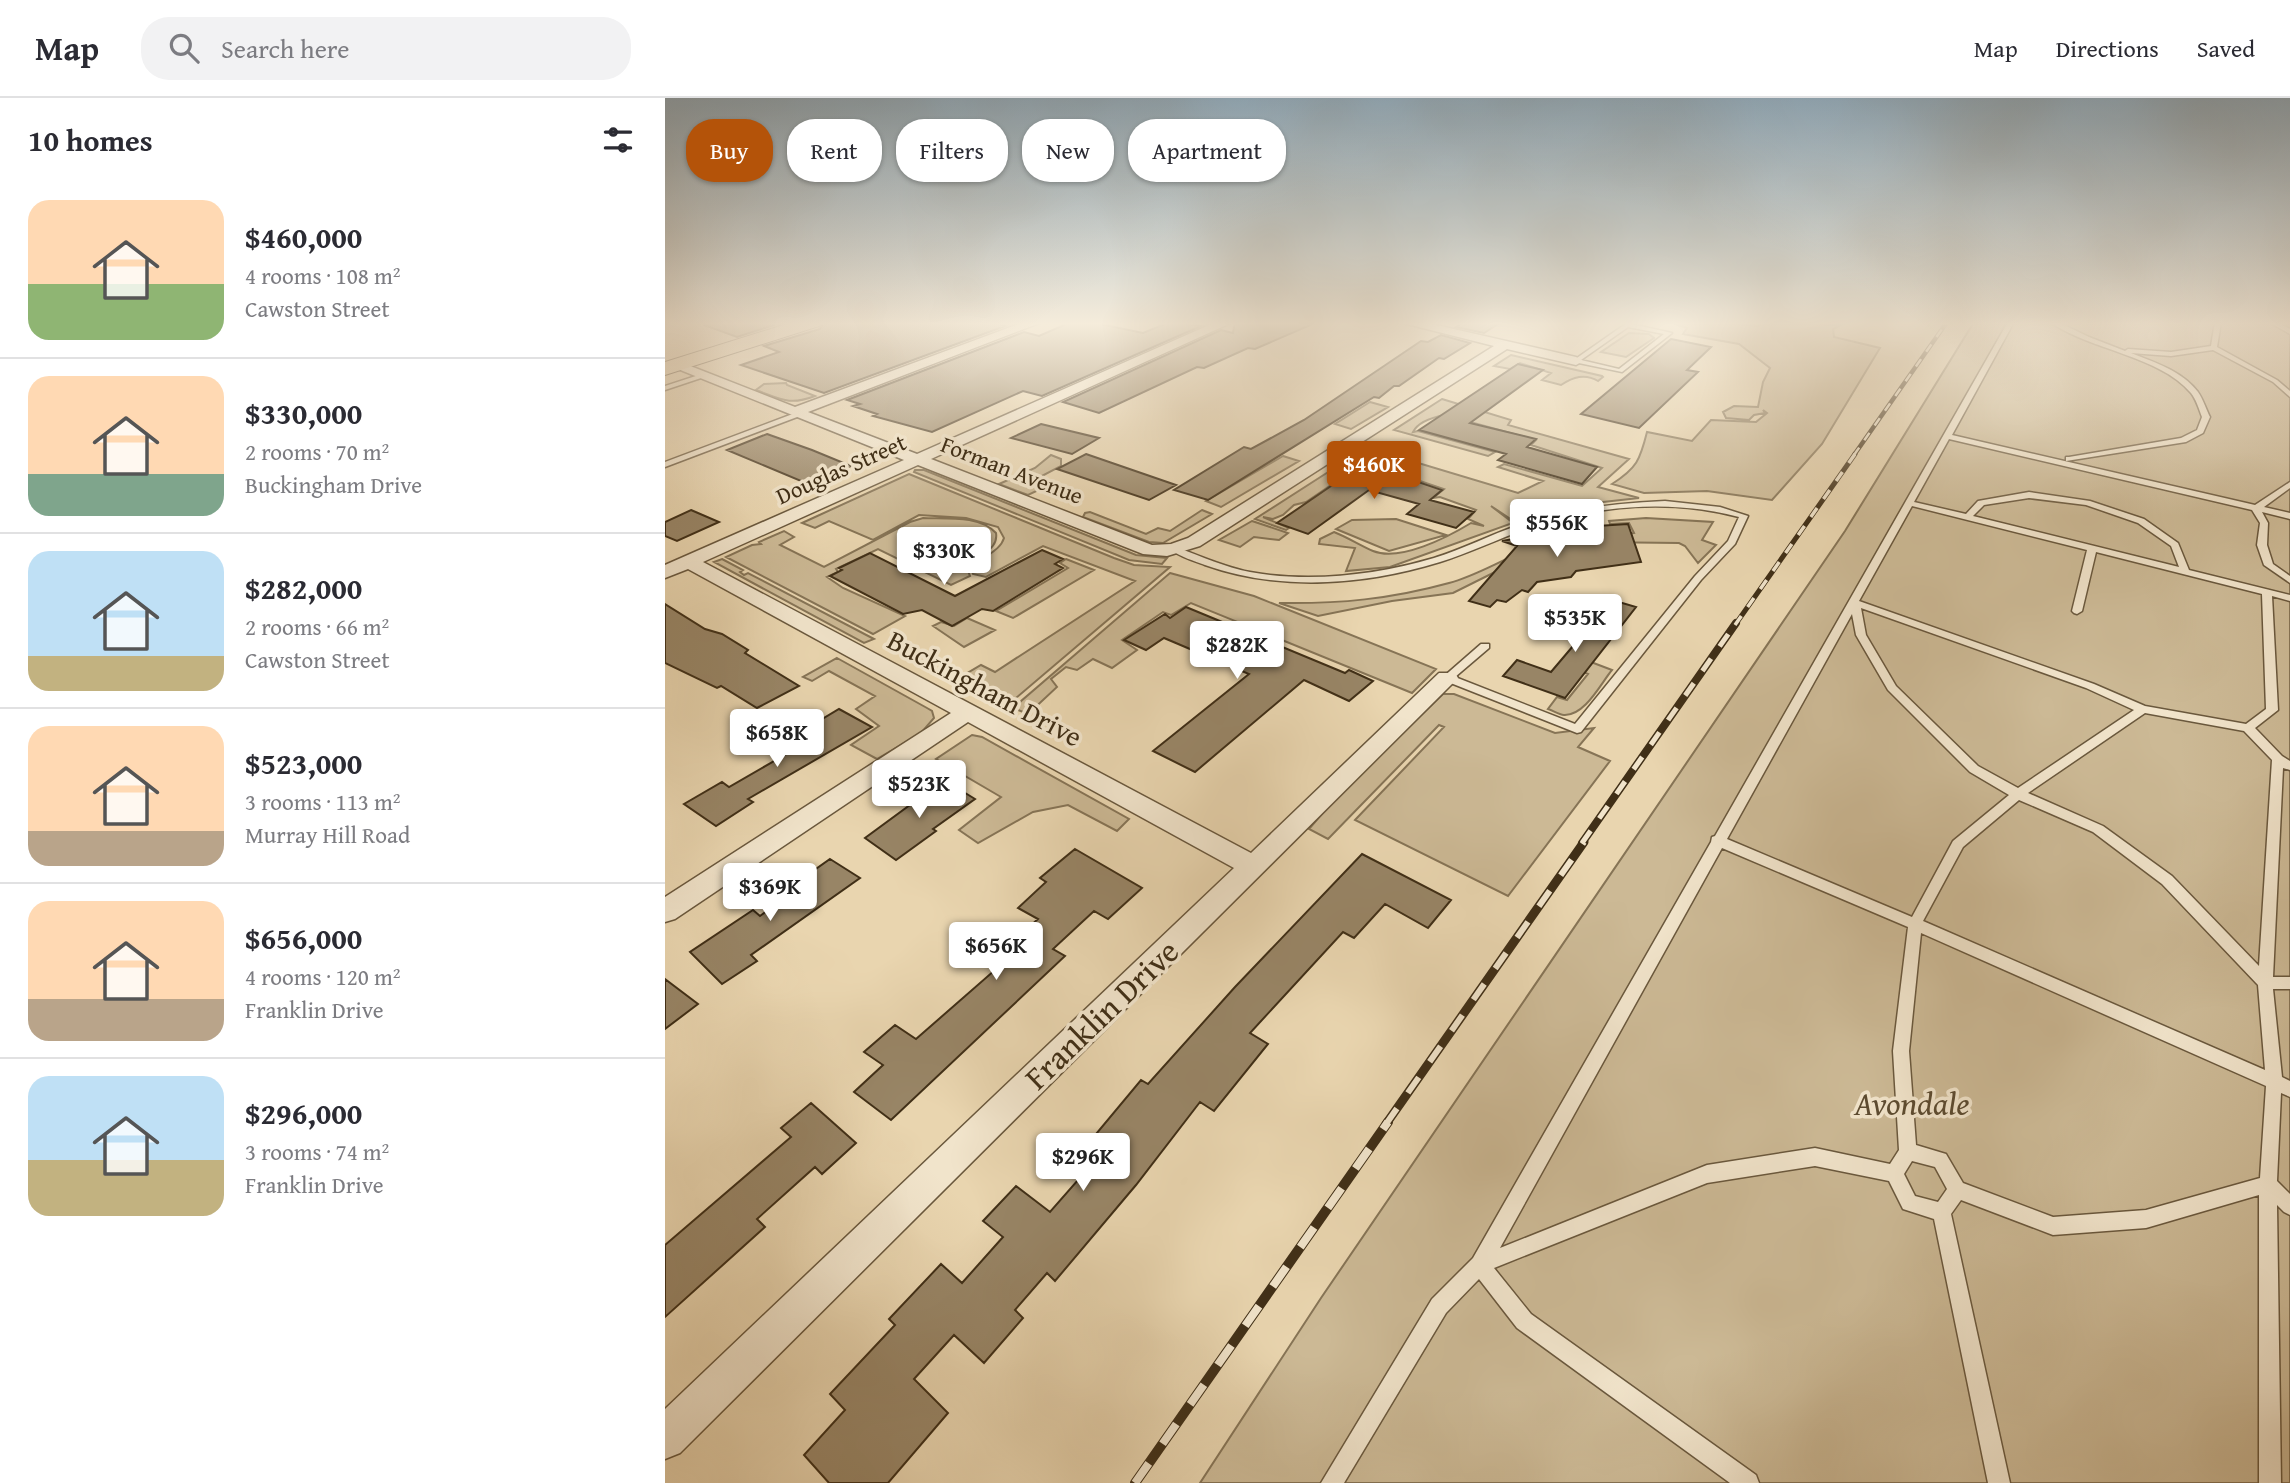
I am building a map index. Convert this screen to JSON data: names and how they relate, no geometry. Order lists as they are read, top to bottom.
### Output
{
  "streets": {
    "street": [
      "Douglas Street",
      "Forman Avenue",
      "Buckingham Drive",
      "Franklin Drive"
    ]
  },
  "crossings": [
    ["Douglas Street", "Forman Avenue"],
    ["Douglas Street", "Buckingham Drive"],
    ["Buckingham Drive", "Franklin Drive"]
  ],
  "parks": ["Avondale"],
  "page": {
    "header": "Map",
    "search": "Search here",
    "nav": ["Map", "Directions", "Saved"],
    "heading": "10 homes",
    "chip": [
      "Buy",
      "Rent",
      "Filters",
      "New",
      "Apartment"
    ],
    "list": [
      {
        "name": "$460,000",
        "note": "4 rooms · 108 m² · Cawston Street"
      },
      {
        "name": "$330,000",
        "note": "2 rooms · 70 m² · Buckingham Drive"
      },
      {
        "name": "$282,000",
        "note": "2 rooms · 66 m² · Cawston Street"
      },
      {
        "name": "$523,000",
        "note": "3 rooms · 113 m² · Murray Hill Road"
      },
      {
        "name": "$656,000",
        "note": "4 rooms · 120 m² · Franklin Drive"
      },
      {
        "name": "$296,000",
        "note": "3 rooms · 74 m² · Franklin Drive"
      }
    ],
    "price": [
      "$460K",
      "$556K",
      "$330K",
      "$535K",
      "$282K",
      "$658K",
      "$523K",
      "$369K",
      "$656K",
      "$296K"
    ]
  }
}
